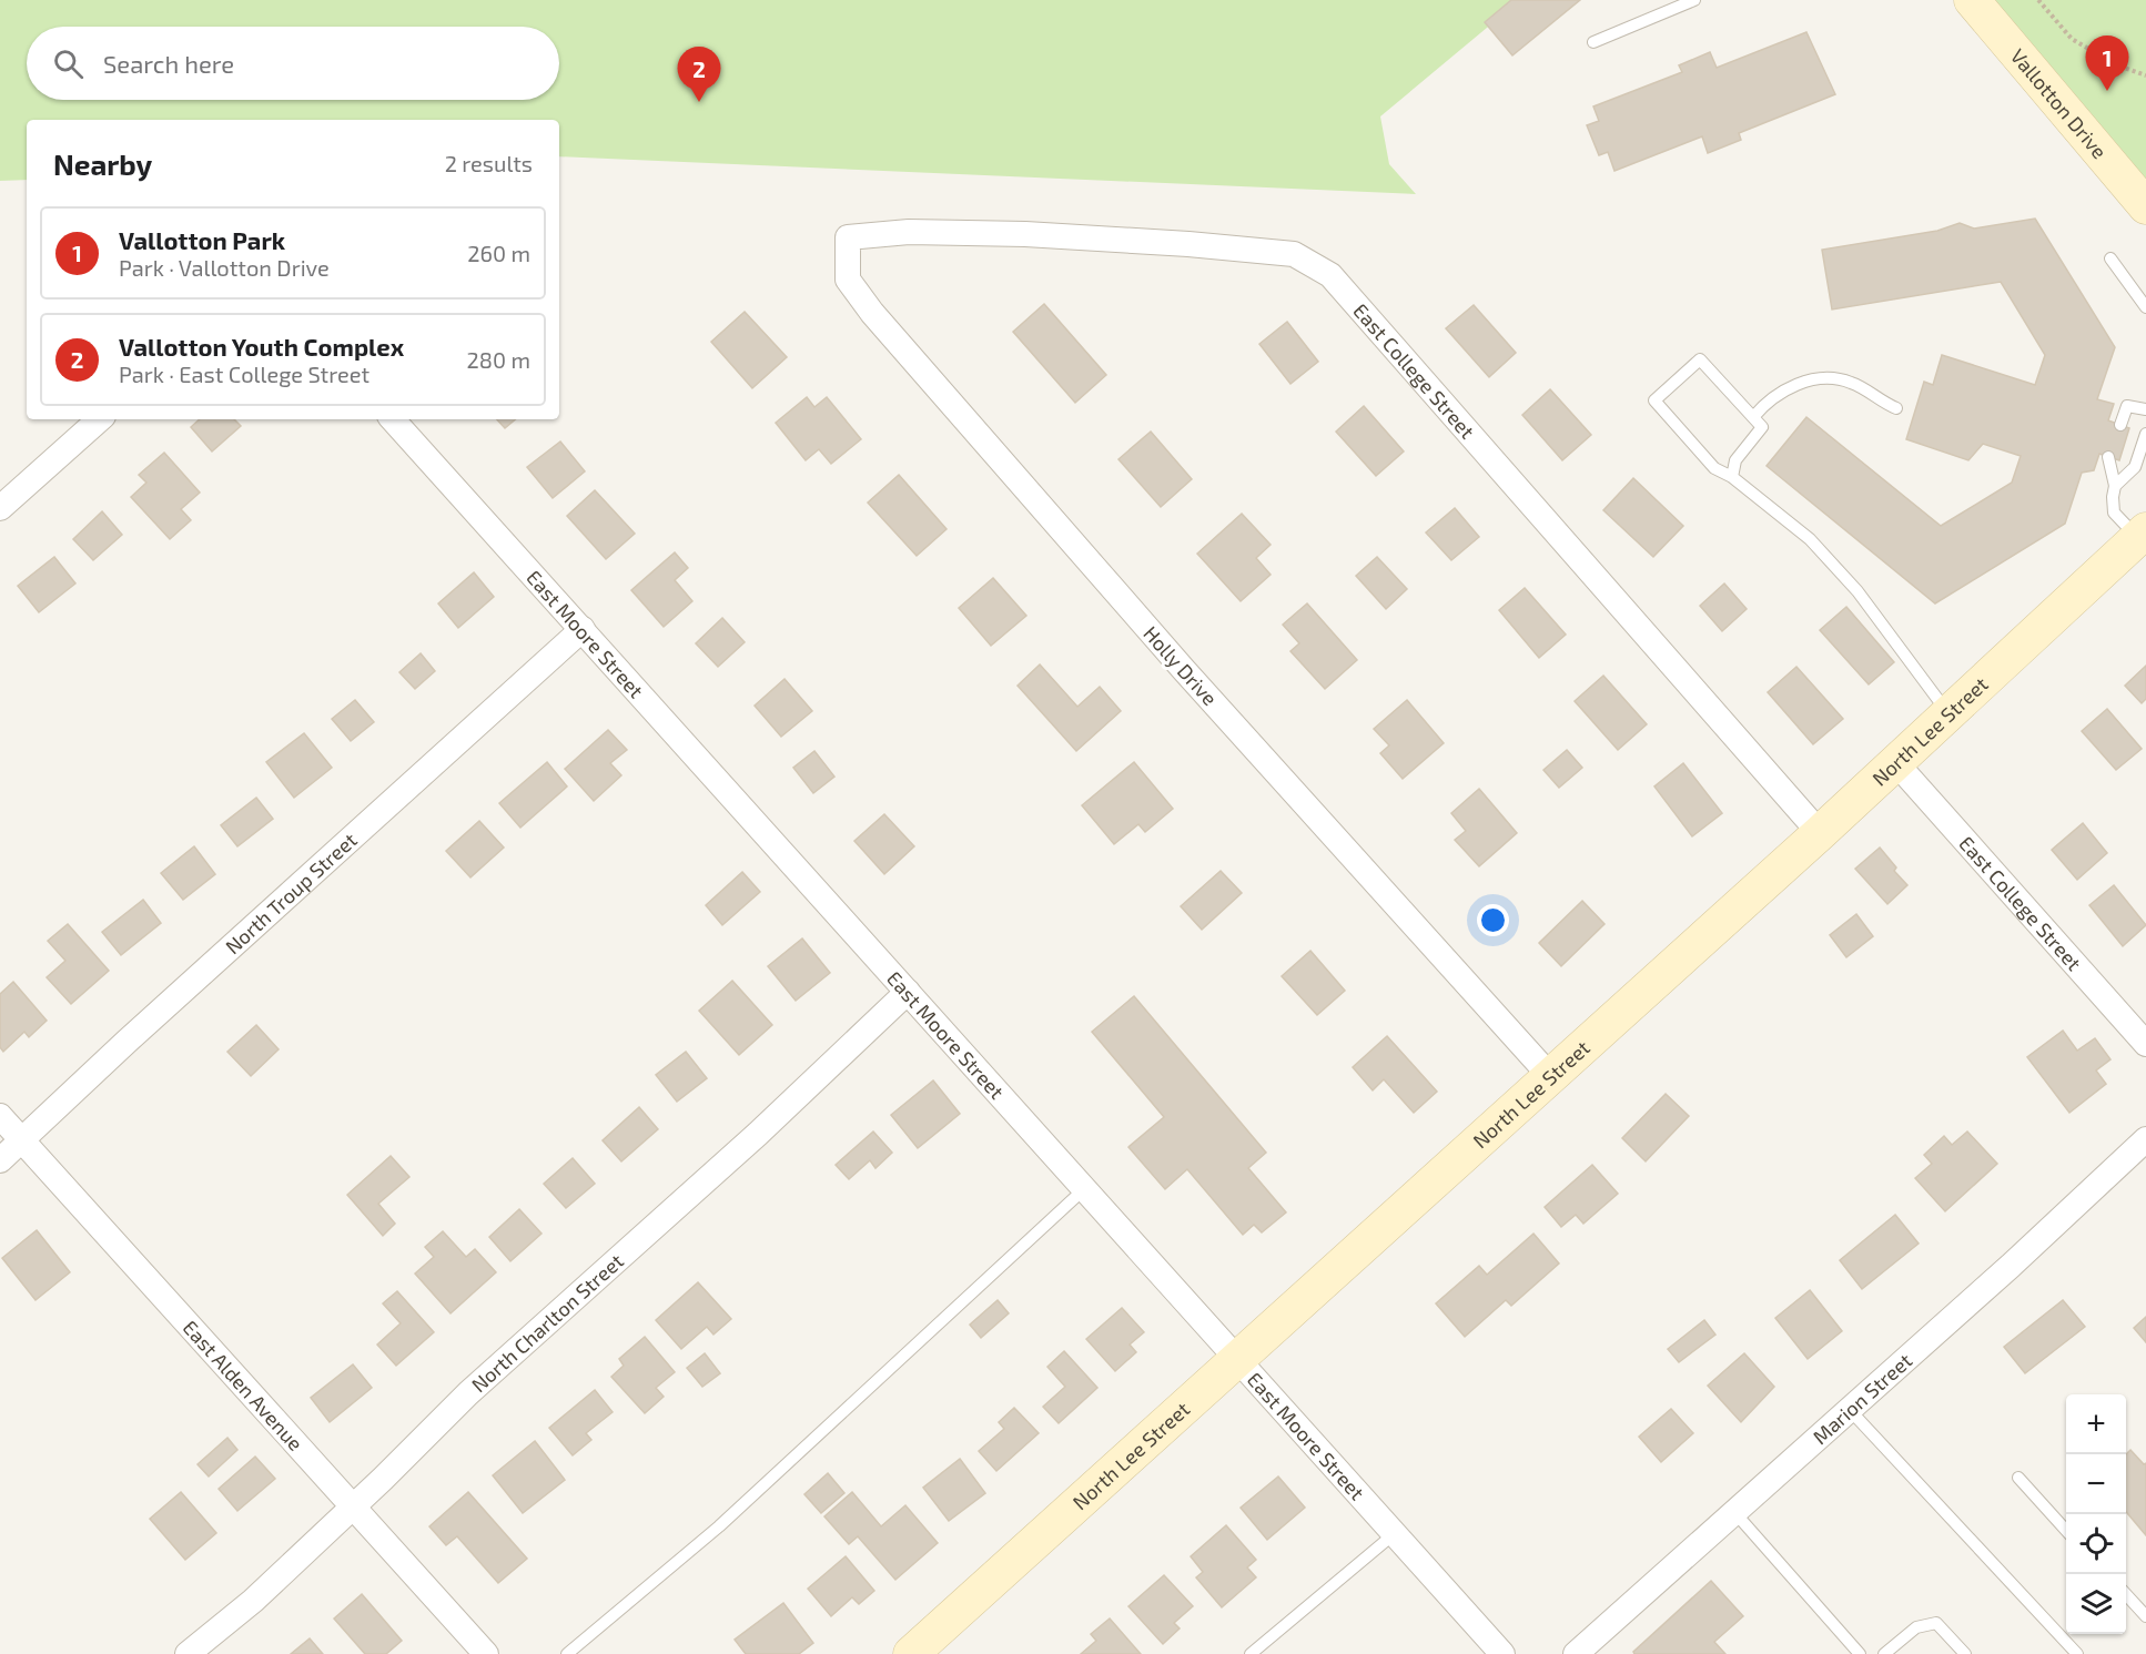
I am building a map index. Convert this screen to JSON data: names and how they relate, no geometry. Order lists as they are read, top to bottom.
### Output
{
  "streets": {
    "street": [
      "Vallotton Drive",
      "East College Street",
      "East Moore Street",
      "Holly Drive",
      "North Lee Street",
      "North Troup Street",
      "North Charlton Street",
      "East Alden Avenue",
      "Marion Street"
    ]
  },
  "crossings": [
    ["East College Street", "Holly Drive"],
    ["East College Street", "North Lee Street"],
    ["East Moore Street", "North Lee Street"],
    ["East Moore Street", "North Troup Street"],
    ["East Moore Street", "North Charlton Street"],
    ["Holly Drive", "North Lee Street"],
    ["North Troup Street", "East Alden Avenue"],
    ["North Charlton Street", "East Alden Avenue"]
  ],
  "page": {
    "search": "Search here",
    "pins": ["1", "2"],
    "heading": ["Nearby", "2 results"],
    "list": [
      {
        "mark": "1",
        "name": "Vallotton Park",
        "note": "Park · Vallotton Drive",
        "value": "260 m"
      },
      {
        "mark": "2",
        "name": "Vallotton Youth Complex",
        "note": "Park · East College Street",
        "value": "280 m"
      }
    ],
    "map_buttons": ["+", "−"]
  }
}
